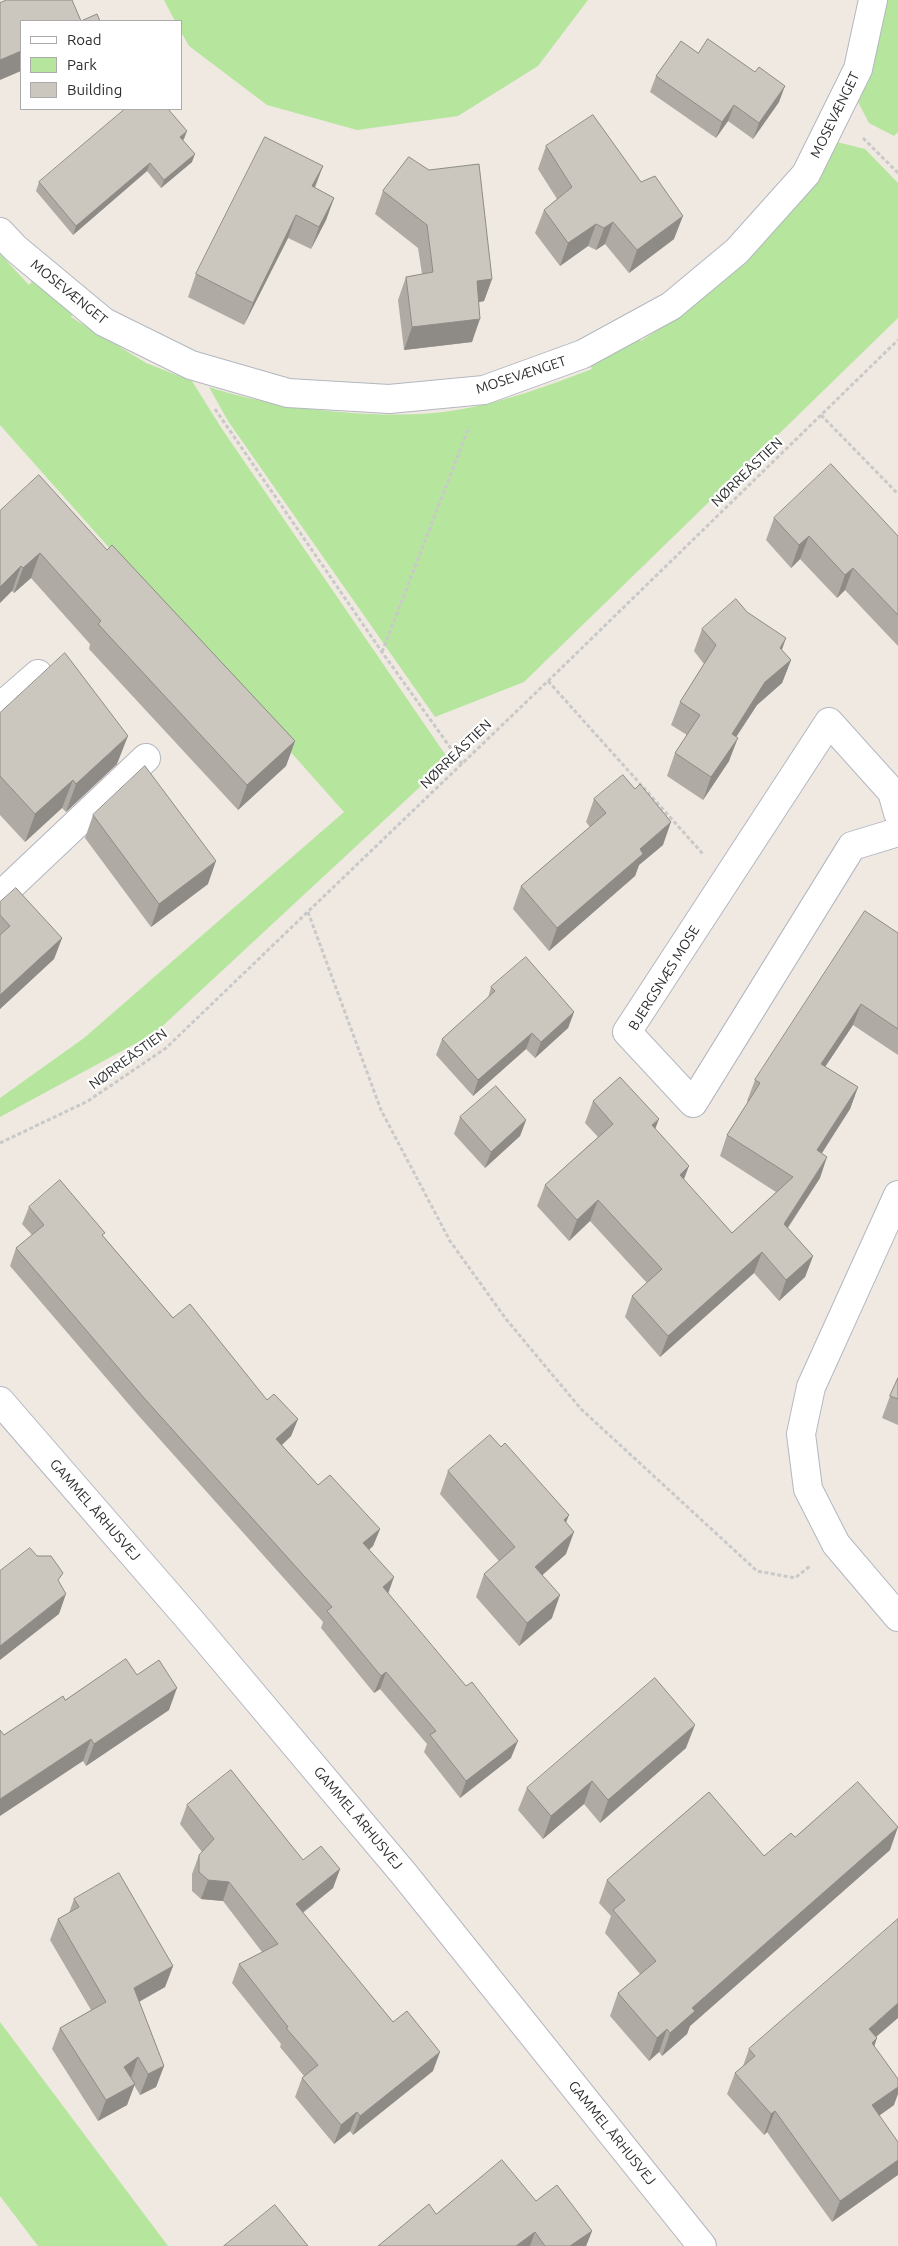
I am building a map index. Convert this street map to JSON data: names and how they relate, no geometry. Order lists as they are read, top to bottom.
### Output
{
  "streets": {
    "street": ["MOSEVÆNGET", "BJERGSNÆS MOSE", "GAMMEL ÅRHUSVEJ"],
    "path": ["NØRREÅSTIEN"]
  },
  "legend": ["Road", "Park", "Building"]
}
